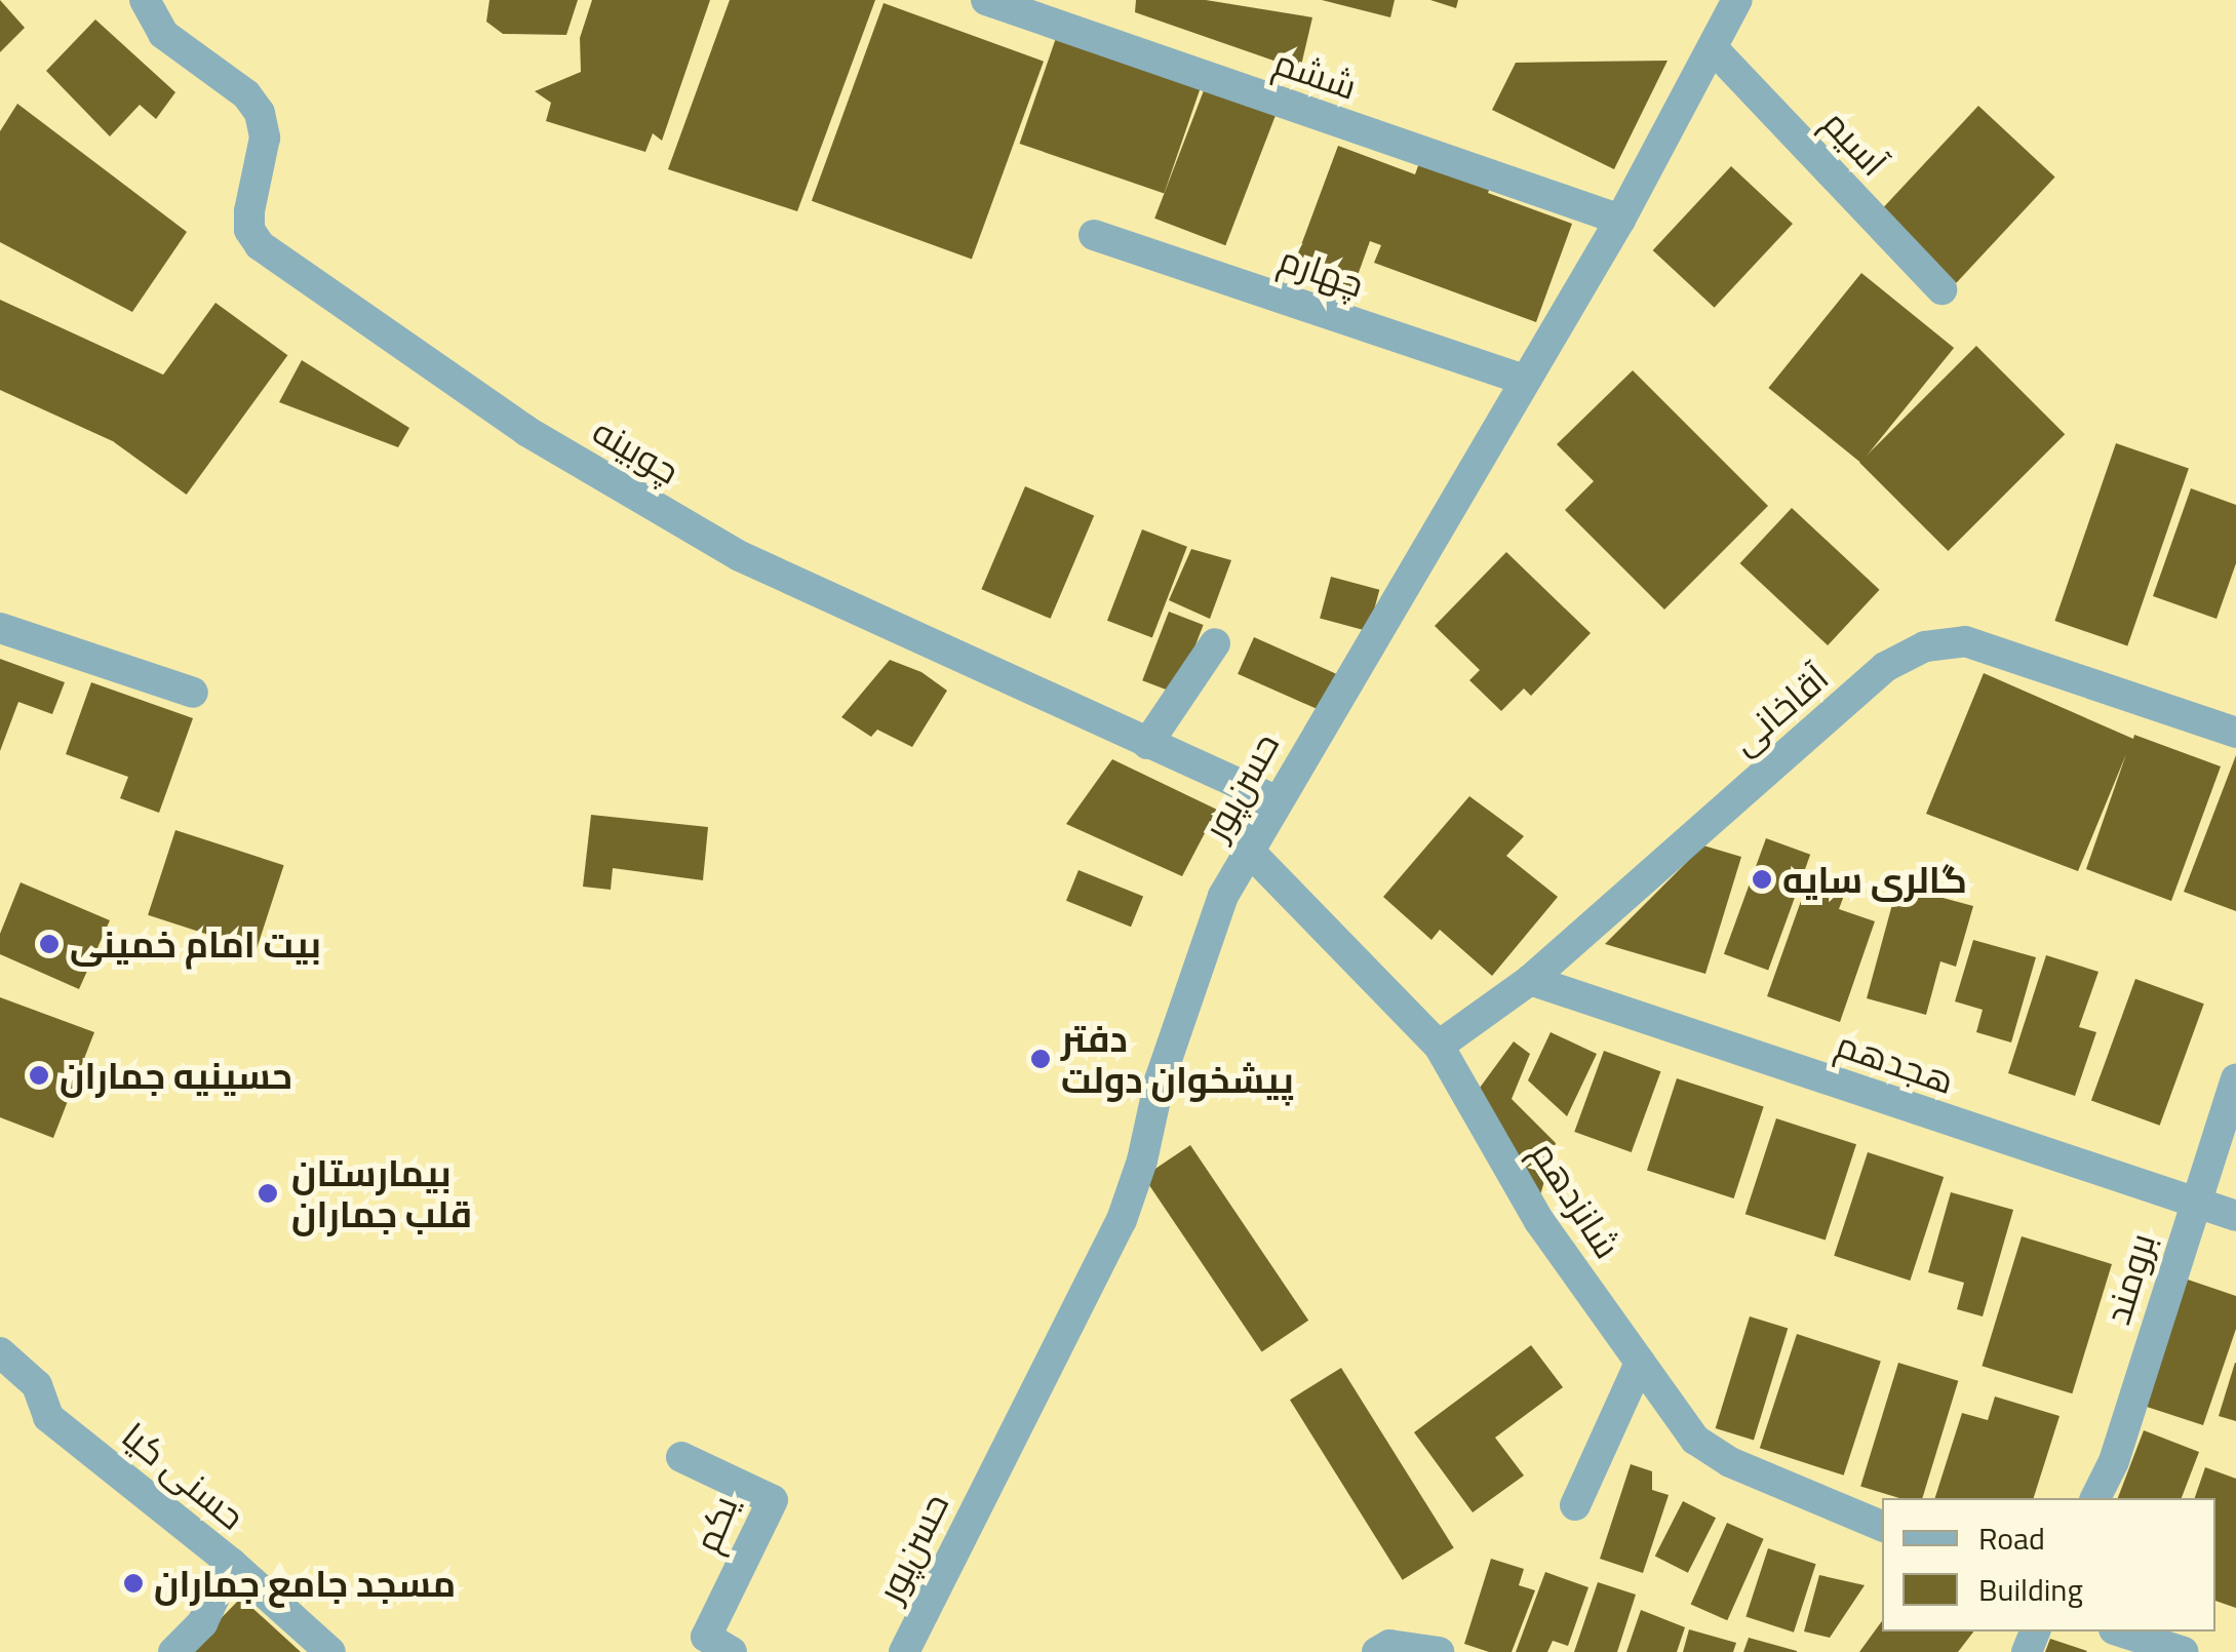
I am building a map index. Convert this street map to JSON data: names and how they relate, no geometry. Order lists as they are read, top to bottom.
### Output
{
  "streets": {
    "street": [
      "ششم",
      "آسیم",
      "چهارم",
      "چوبینه",
      "آقاخانی",
      "حسن‌پور",
      "هجدهم",
      "شانزدهم",
      "برومند",
      "حسنی کیا",
      "یکم"
    ]
  },
  "crossings": [
    ["ششم", "حسن‌پور"],
    ["آسیم", "حسن‌پور"],
    ["چهارم", "حسن‌پور"],
    ["چوبینه", "حسن‌پور"],
    ["آقاخانی", "هجدهم"],
    ["آقاخانی", "شانزدهم"],
    ["حسن‌پور", "شانزدهم"],
    ["هجدهم", "برومند"]
  ],
  "places": [
    "گالری سایه",
    "بیت امام خمینی",
    "دفتر پیشخوان دولت",
    "حسینیه جماران",
    "بیمارستان قلب جماران",
    "مسجد جامع جماران"
  ],
  "legend": ["Road", "Building"]
}
